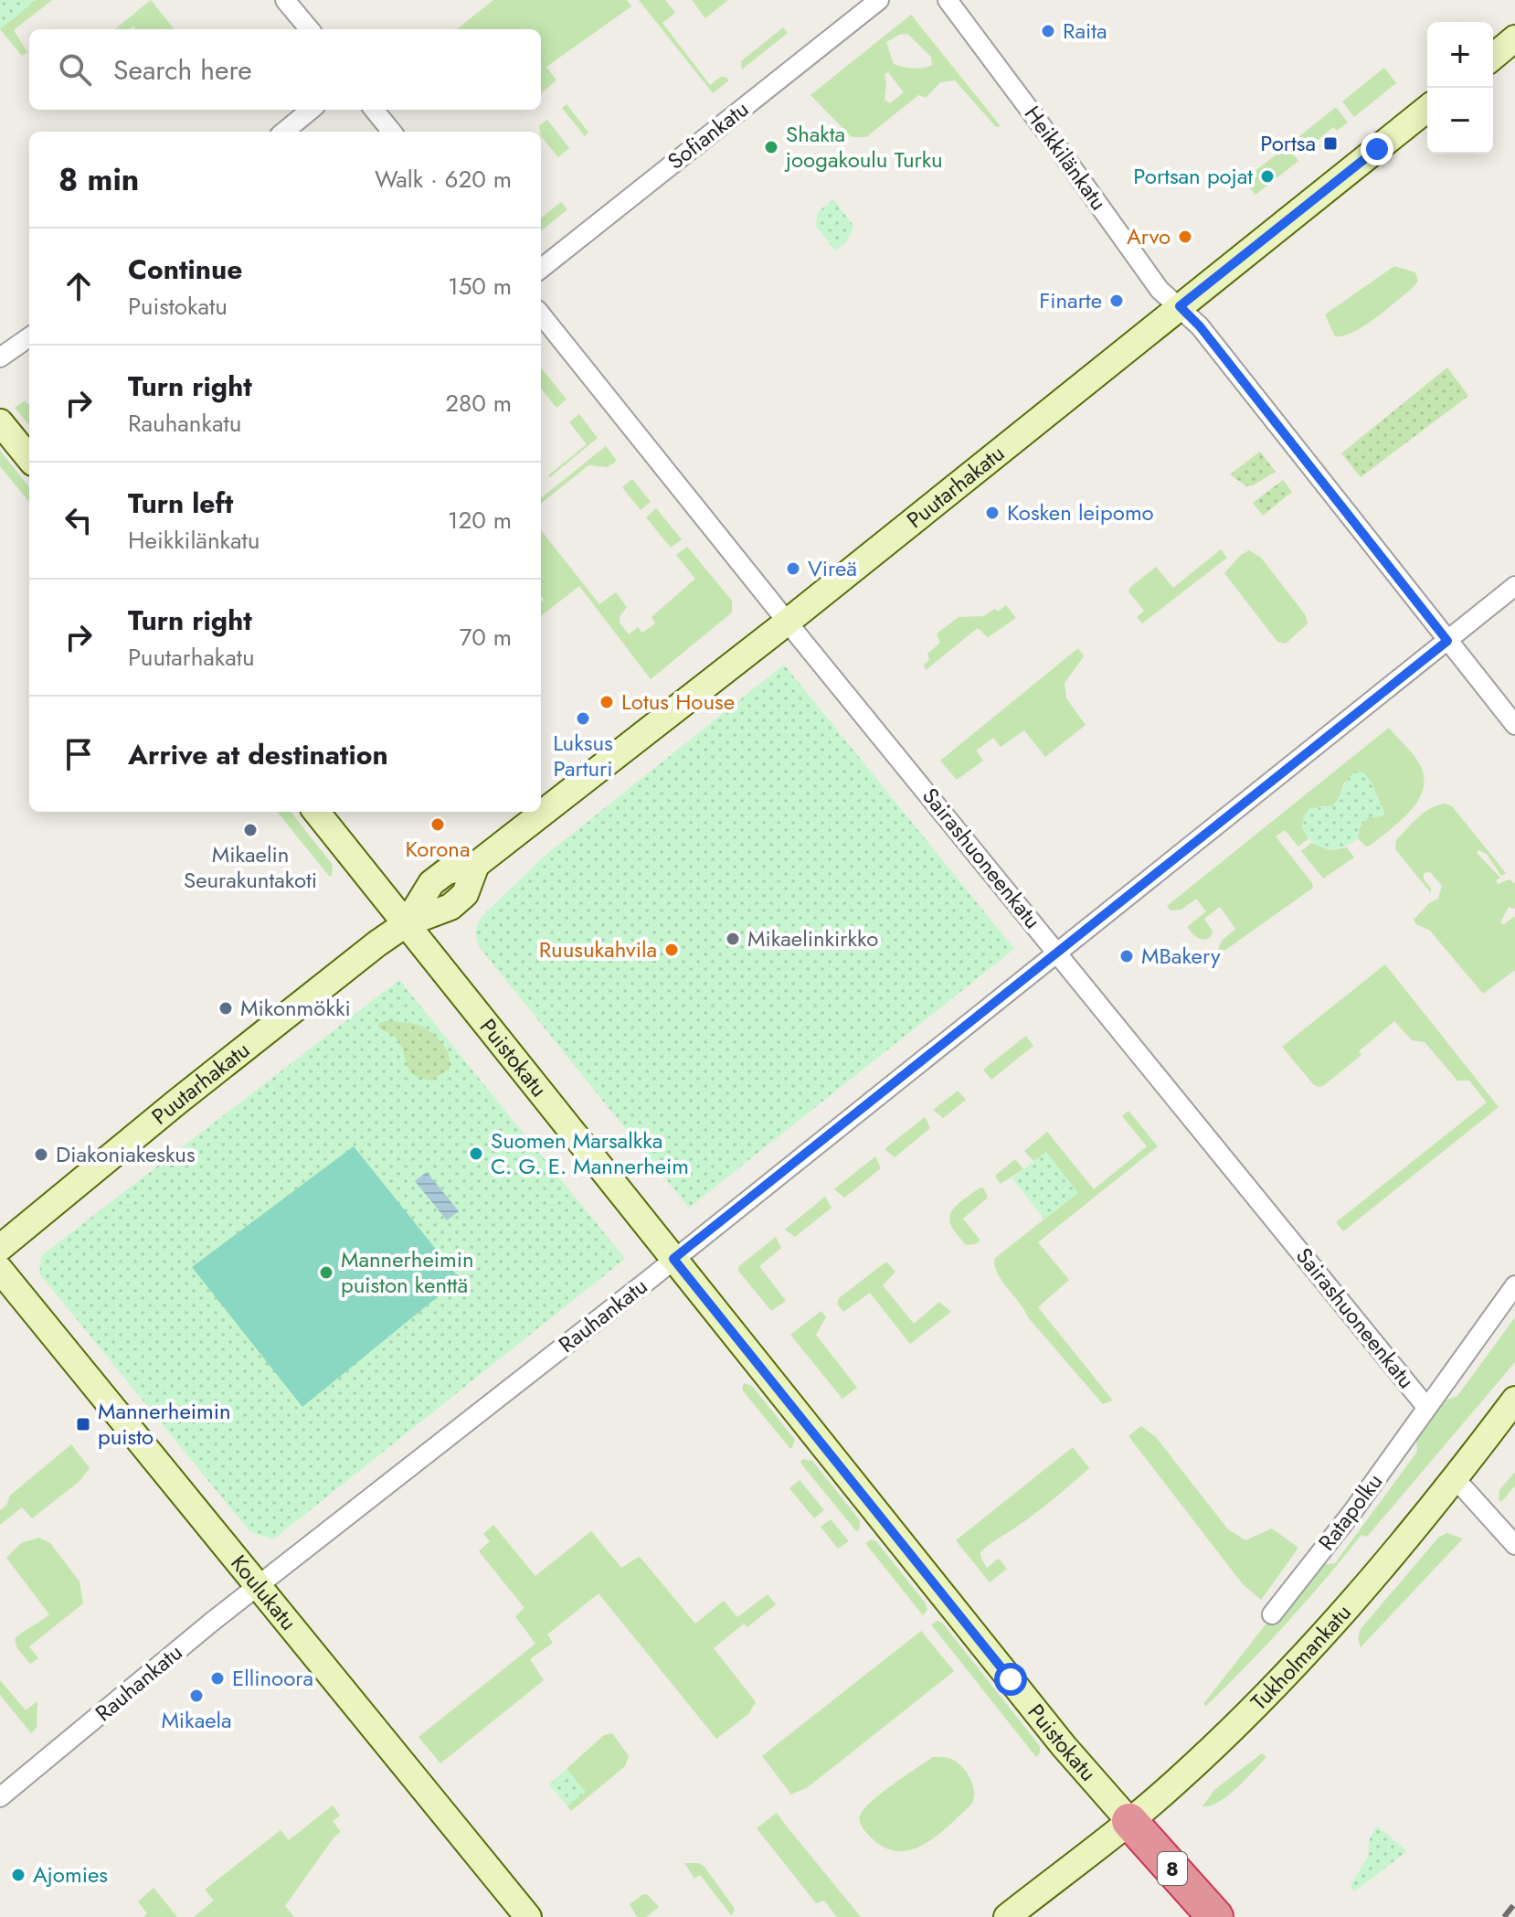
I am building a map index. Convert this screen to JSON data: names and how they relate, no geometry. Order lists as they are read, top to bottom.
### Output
{
  "streets": {
    "highway": ["Puistokatu", "8"],
    "main road": ["Puutarhakatu", "Koulukatu", "Tukholmankatu"],
    "street": [
      "Sofiankatu",
      "Heikkilänkatu",
      "Sairashuoneenkatu",
      "Rauhankatu",
      "Ratapolku"
    ]
  },
  "crossings": [
    ["Heikkilänkatu", "Puutarhakatu"],
    ["Heikkilänkatu", "Rauhankatu"],
    ["Puutarhakatu", "Sairashuoneenkatu"],
    ["Puutarhakatu", "Puistokatu"],
    ["Sairashuoneenkatu", "Rauhankatu"],
    ["Sairashuoneenkatu", "Ratapolku"],
    ["Puistokatu", "Rauhankatu"],
    ["Puistokatu", "Tukholmankatu"],
    ["Rauhankatu", "Koulukatu"]
  ],
  "places": {
    "other": [
      "Raita",
      "Shakta joogakoulu Turku",
      "Portsan pojat",
      "Arvo",
      "Finarte",
      "Kosken leipomo",
      "Vireä",
      "Lotus House",
      "Luksus Parturi",
      "Korona",
      "Mikaelin Seurakuntakoti",
      "Mikaelinkirkko",
      "Ruusukahvila",
      "MBakery",
      "Mikonmökki",
      "Suomen Marsalkka C. G. E. Mannerheim",
      "Diakoniakeskus",
      "Mannerheimin puiston kenttä",
      "Ellinoora",
      "Mikaela",
      "Ajomies"
    ],
    "transit": ["Portsa", "Mannerheimin puisto"]
  },
  "page": {
    "map_buttons": ["+", "−"],
    "search": "Search here",
    "heading": ["8 min", "Walk · 620 m"],
    "list": [
      ["Continue", "Puistokatu", "150 m"],
      ["Turn right", "Rauhankatu", "280 m"],
      ["Turn left", "Heikkilänkatu", "120 m"],
      ["Turn right", "Puutarhakatu", "70 m"],
      "Arrive at destination"
    ]
  }
}
